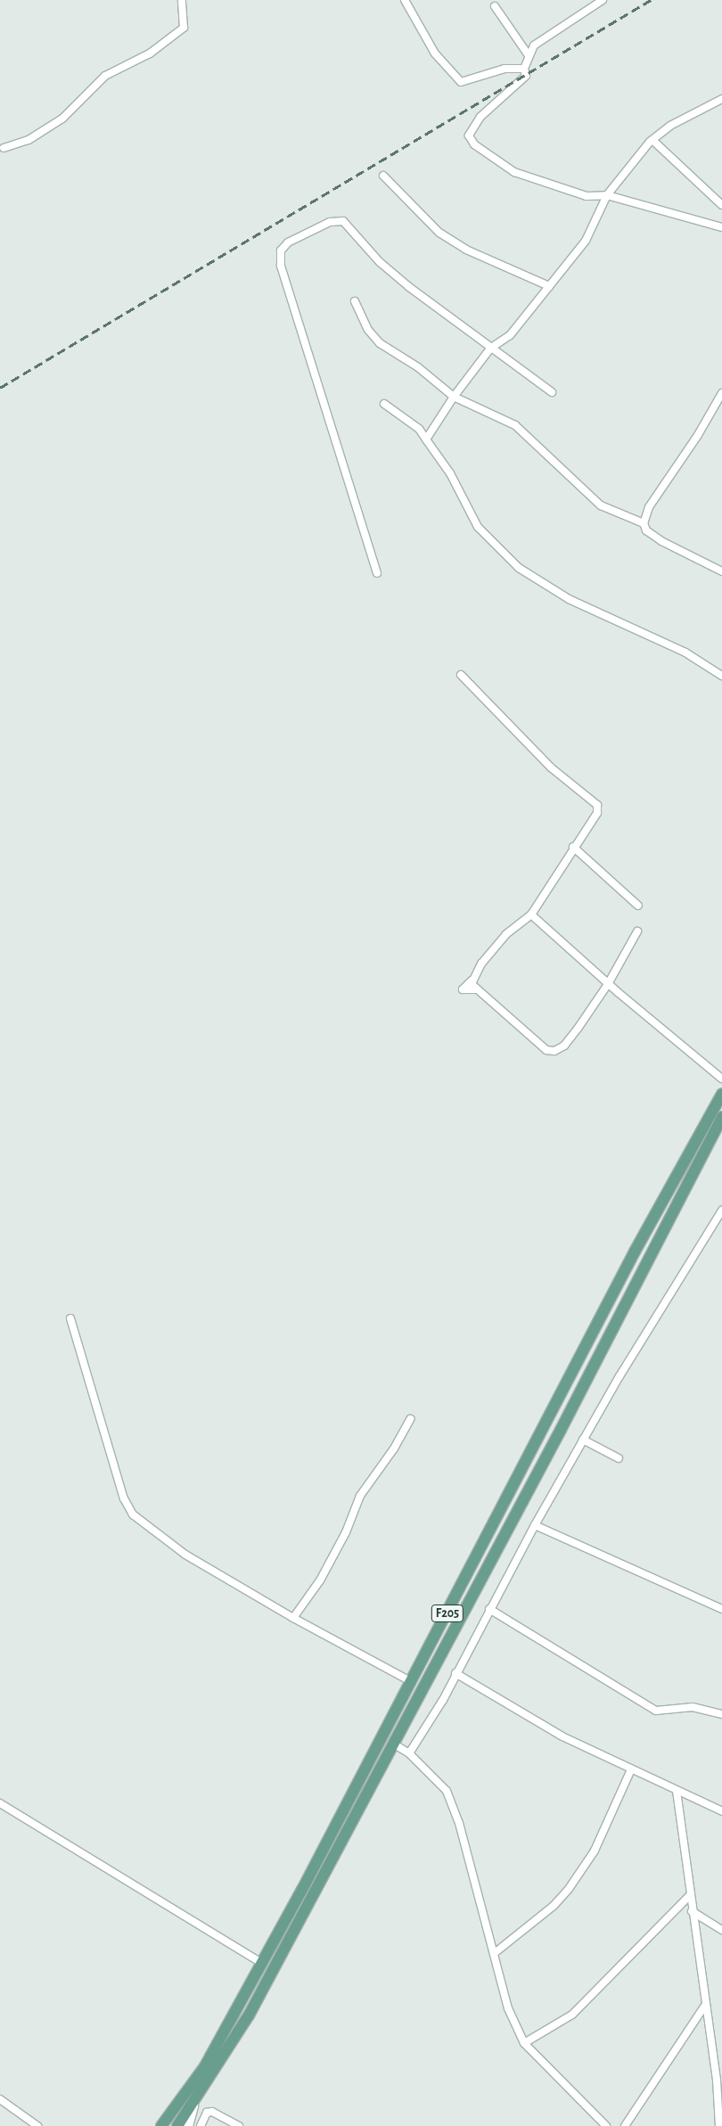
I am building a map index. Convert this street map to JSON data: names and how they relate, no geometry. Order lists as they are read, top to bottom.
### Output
{
  "streets": {
    "main road": ["F205"]
  }
}
